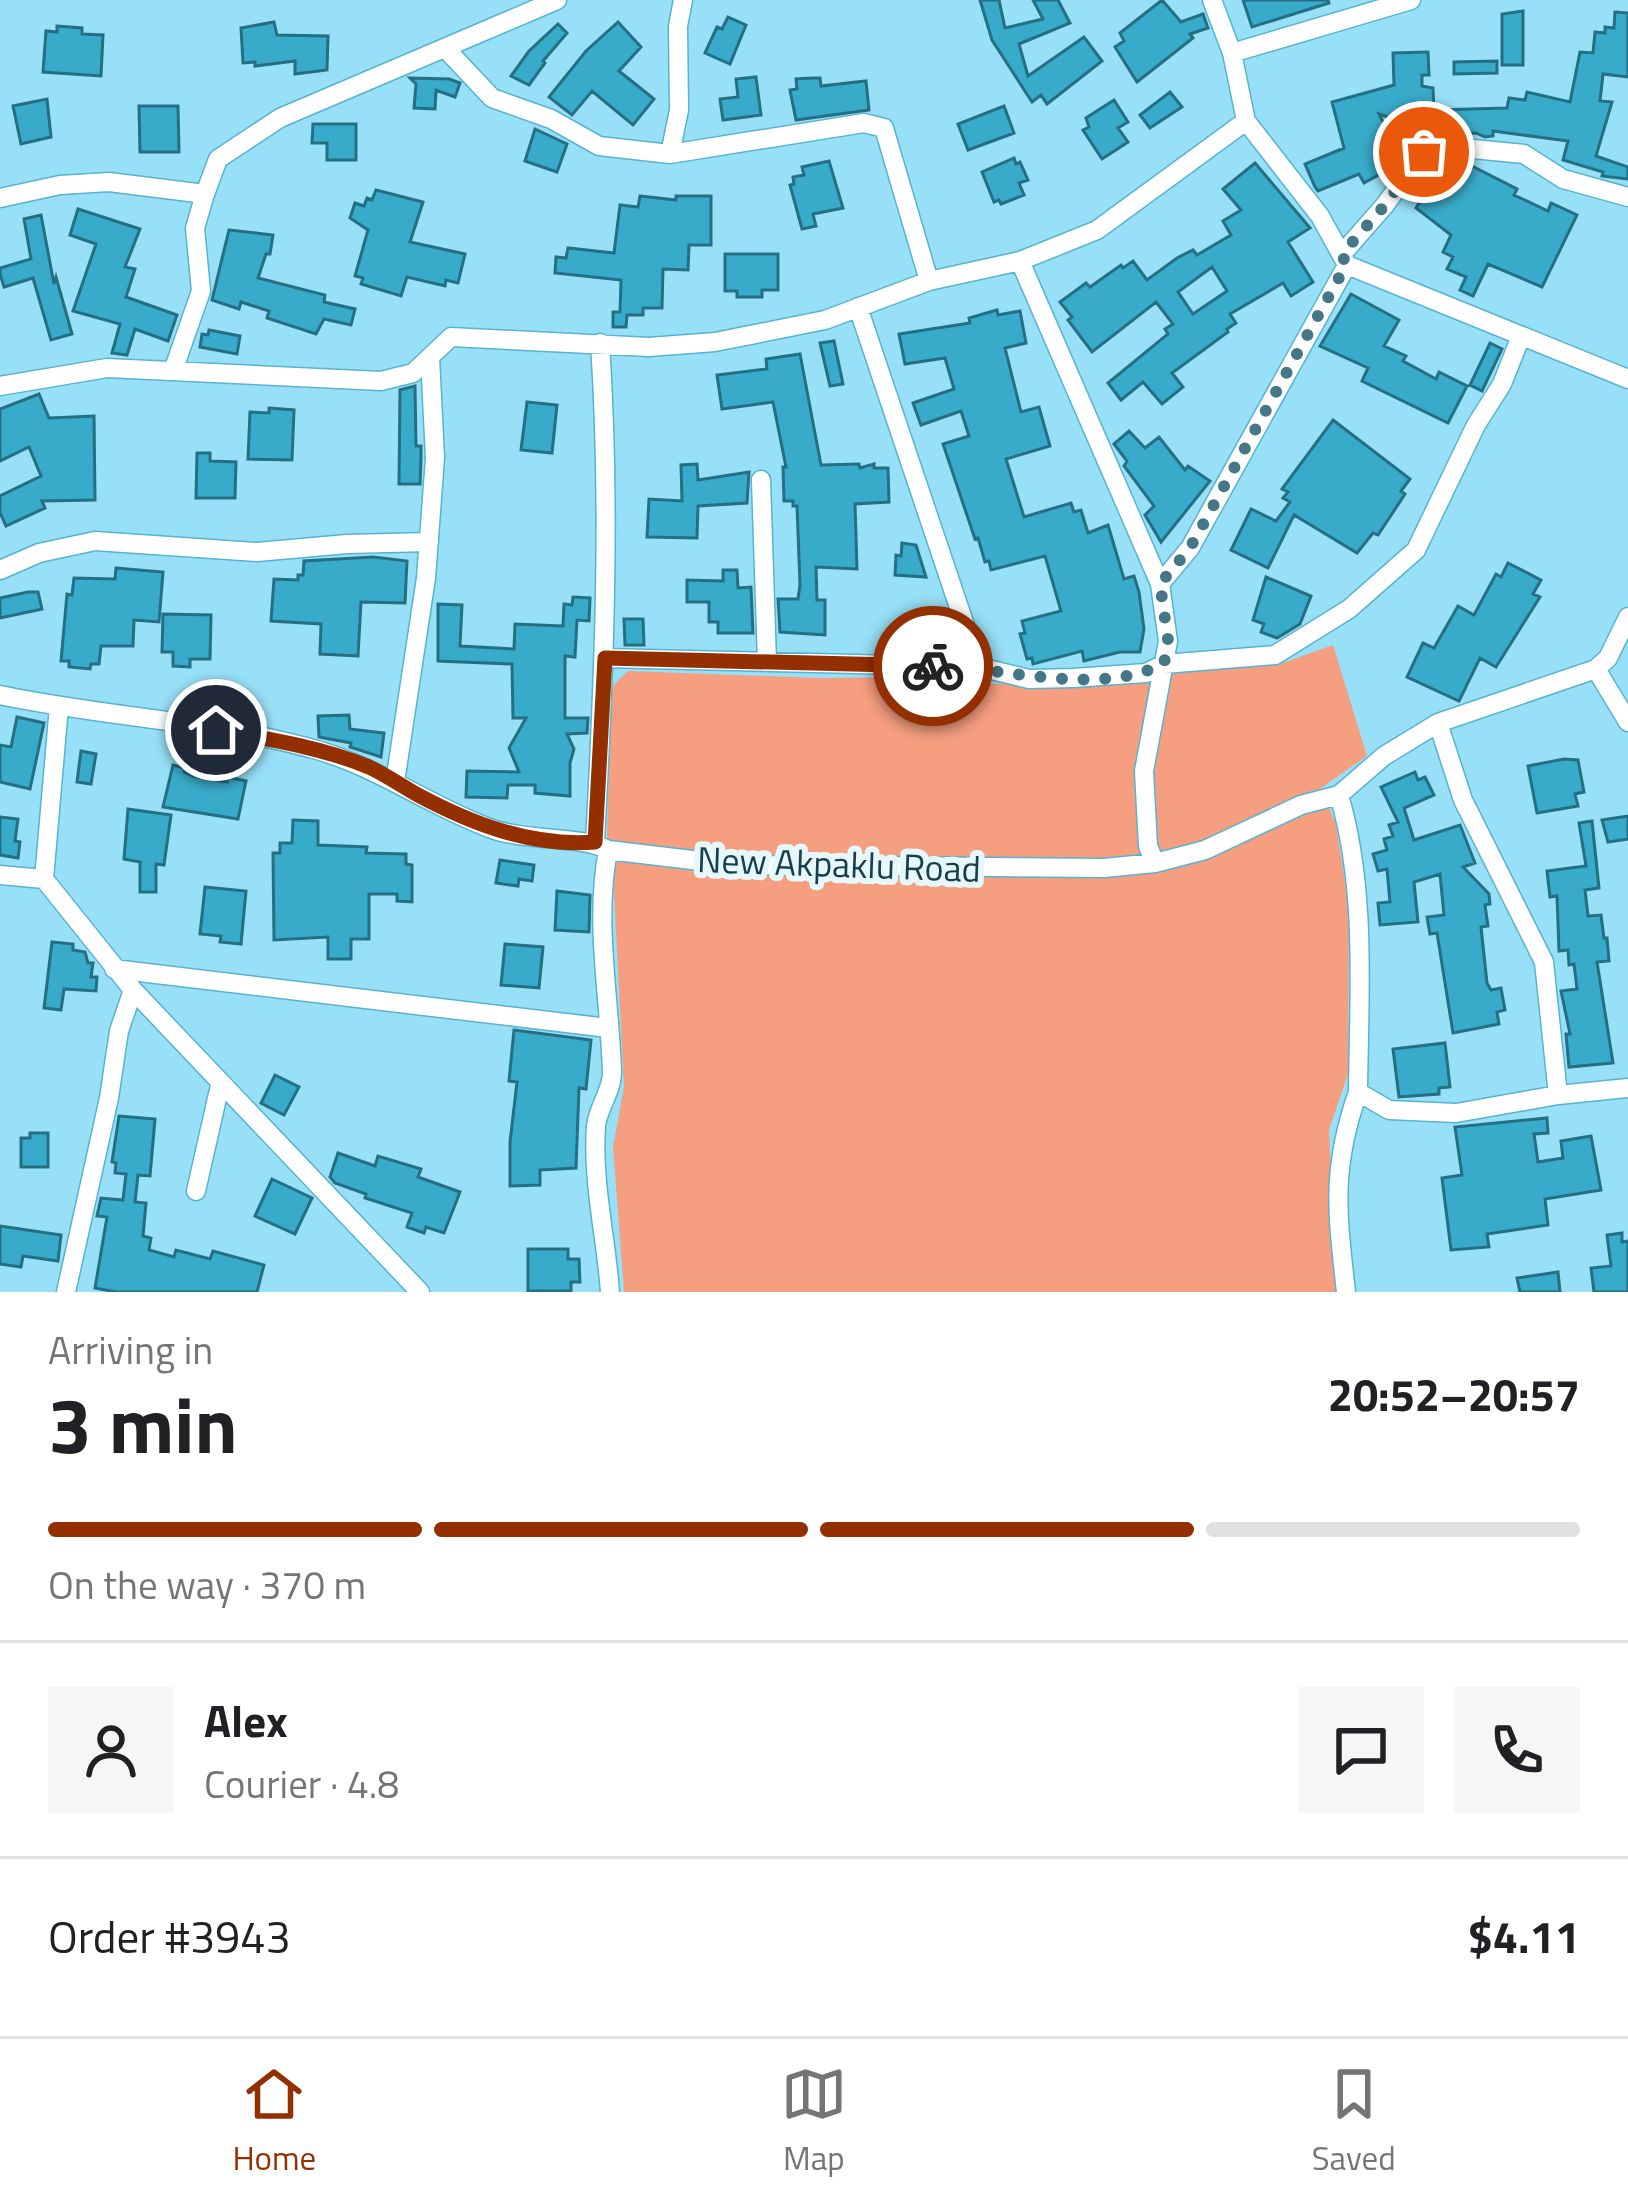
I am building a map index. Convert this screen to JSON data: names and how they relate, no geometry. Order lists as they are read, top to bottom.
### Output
{
  "streets": {
    "street": ["New Akpaklu Road"]
  },
  "page": {
    "heading": ["3 min", "Arriving in", "20:52–20:57"],
    "panel": [
      "Alex",
      "Courier · 4.8",
      "Order #3943",
      "$4.11"
    ],
    "bar": "On the way · 370 m",
    "tabs": ["Home", "Map", "Saved"]
  }
}
